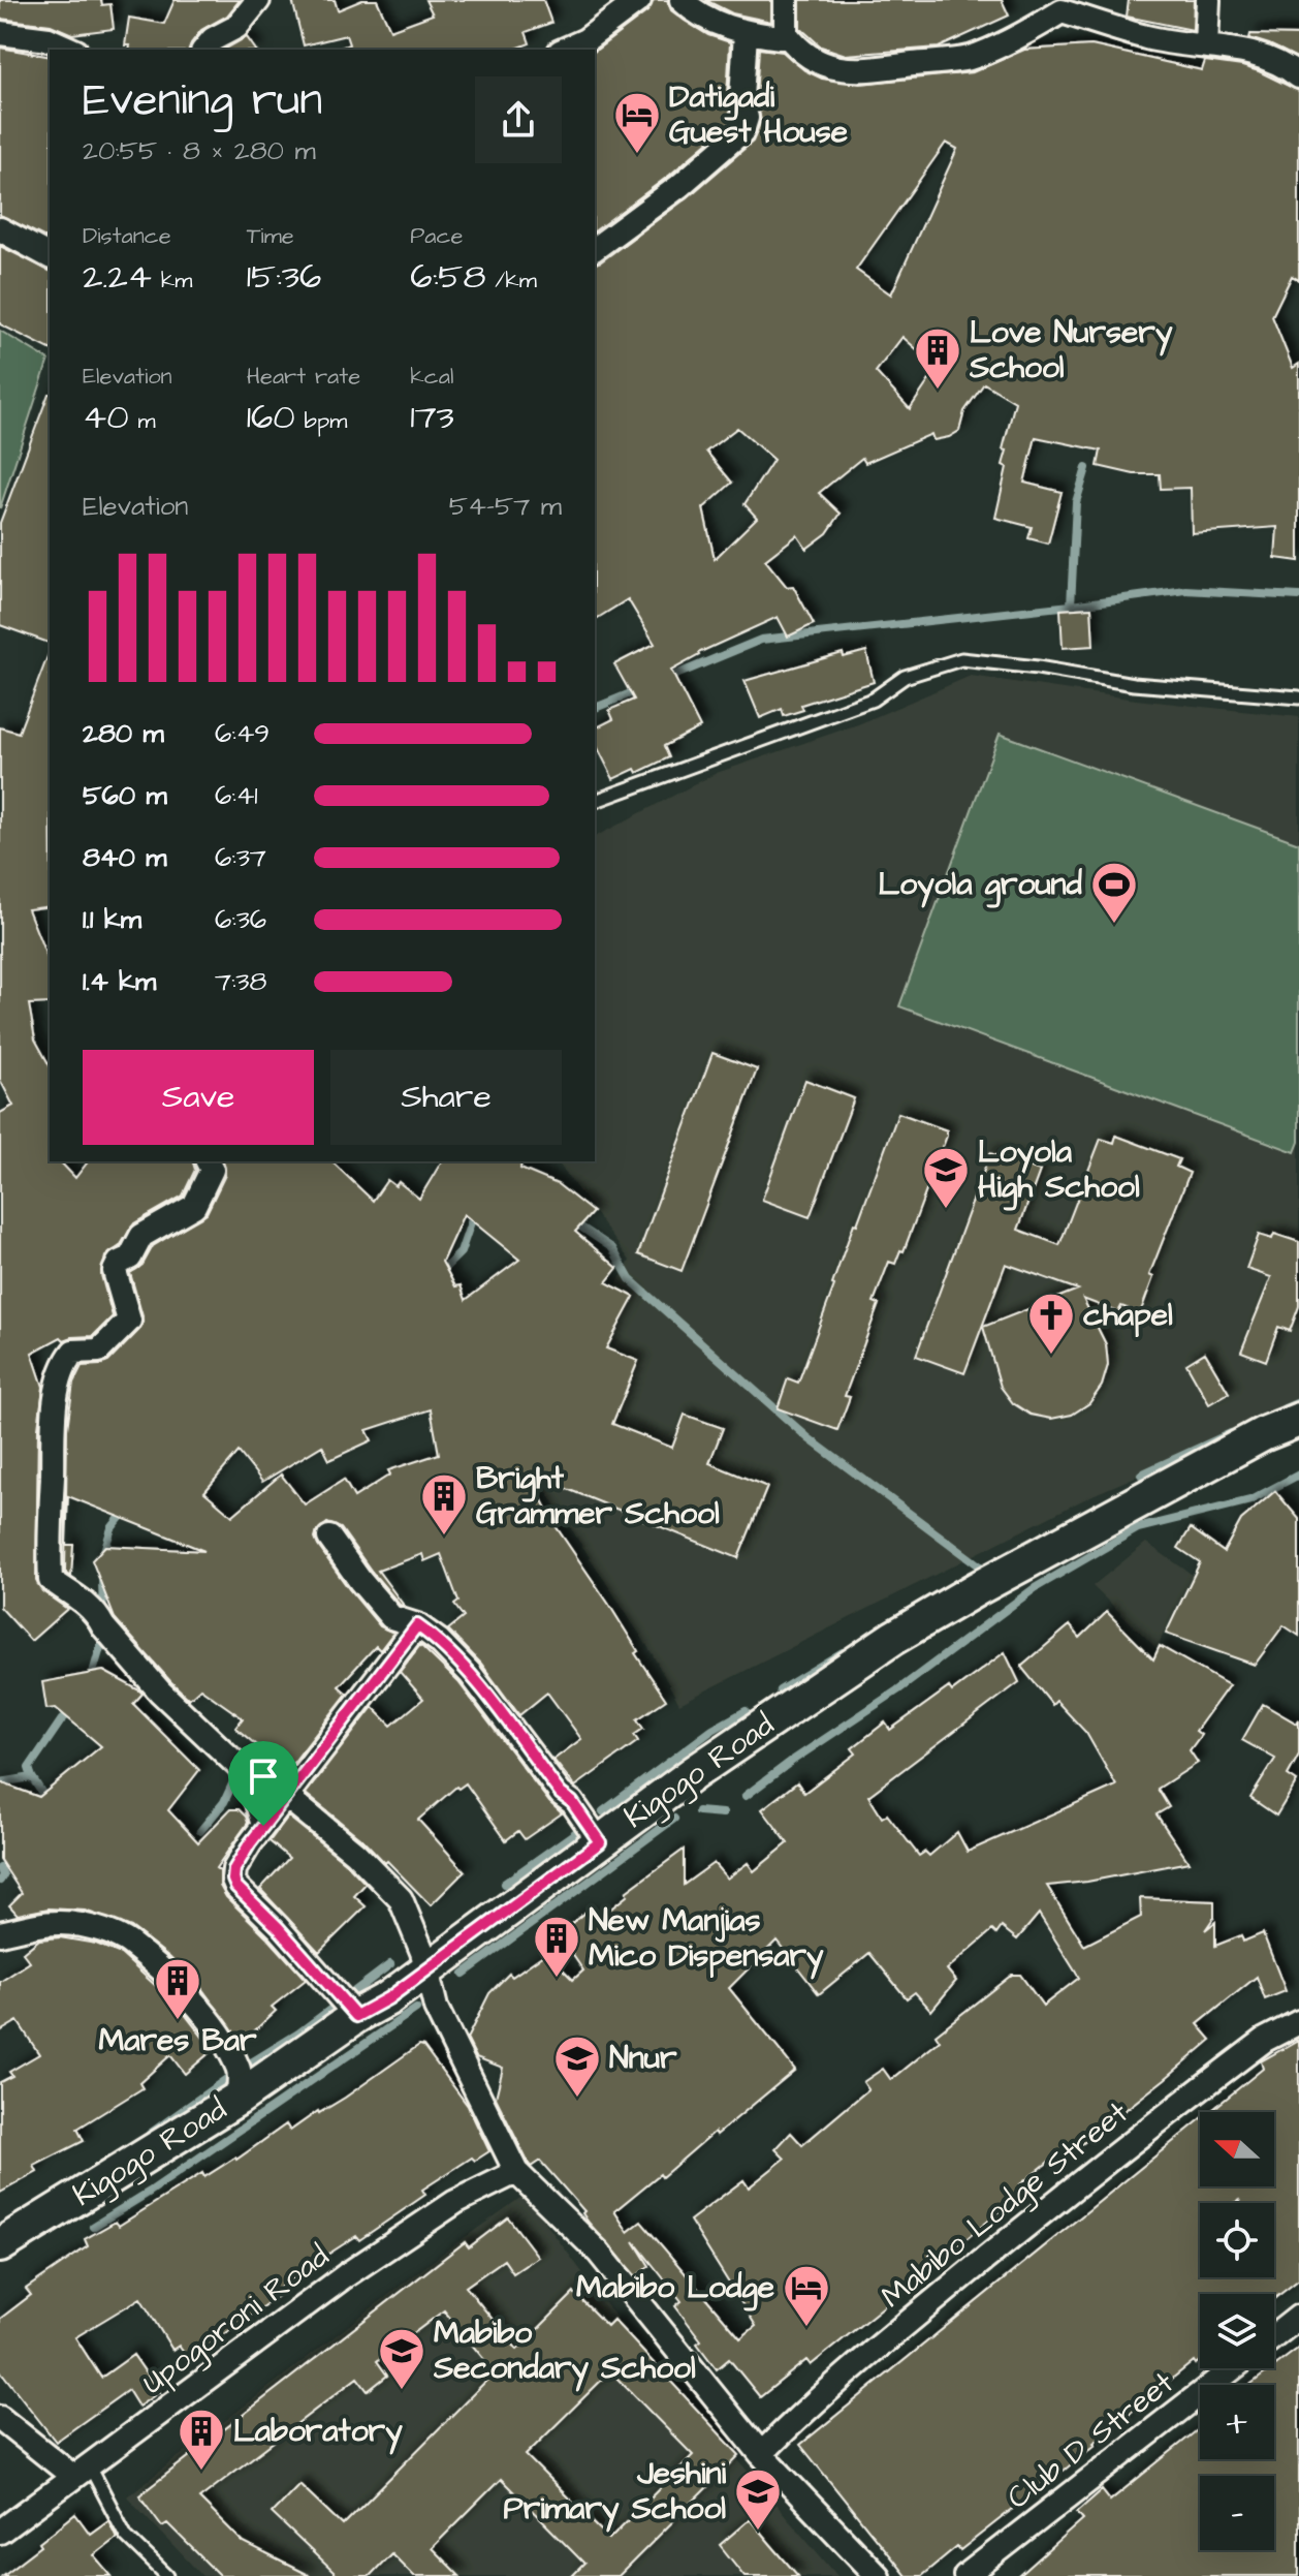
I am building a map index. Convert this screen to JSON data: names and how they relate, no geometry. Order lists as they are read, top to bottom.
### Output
{
  "streets": {
    "main road": ["Kigogo Road"],
    "street": ["Mabibo Lodge Street", "Upogoroni Road", "Club D Street"]
  },
  "places": {
    "hotel": ["Datigadi Guest House", "Mabibo Lodge"],
    "building": [
      "Love Nursery School",
      "Bright Grammer School",
      "New Manjias Mico Dispensary",
      "Mares Bar",
      "Laboratory"
    ],
    "sports": ["Loyola ground"],
    "school or university": [
      "Loyola High School",
      "Nnur",
      "Mabibo Secondary School",
      "Jeshini Primary School"
    ],
    "church": ["chapel"]
  },
  "north": "left",
  "page": {
    "heading": ["Evening run", "20:55 · 8 × 280 m"],
    "stats": [
      ["Distance", "2.24 km"],
      ["Time", "15:36"],
      ["Pace", "6:58 /km"],
      ["Elevation", "40 m"],
      ["Heart rate", "160 bpm"],
      ["kcal", "173"]
    ],
    "chart": ["Elevation", "54–57 m"],
    "list": [
      {
        "name": "280 m",
        "note": "6:49"
      },
      {
        "name": "560 m",
        "note": "6:41"
      },
      {
        "name": "840 m",
        "note": "6:37"
      },
      {
        "name": "1.1 km",
        "note": "6:36"
      },
      {
        "name": "1.4 km",
        "note": "7:38"
      }
    ],
    "buttons": ["Save", "Share"],
    "map_buttons": ["+", "−"]
  }
}
